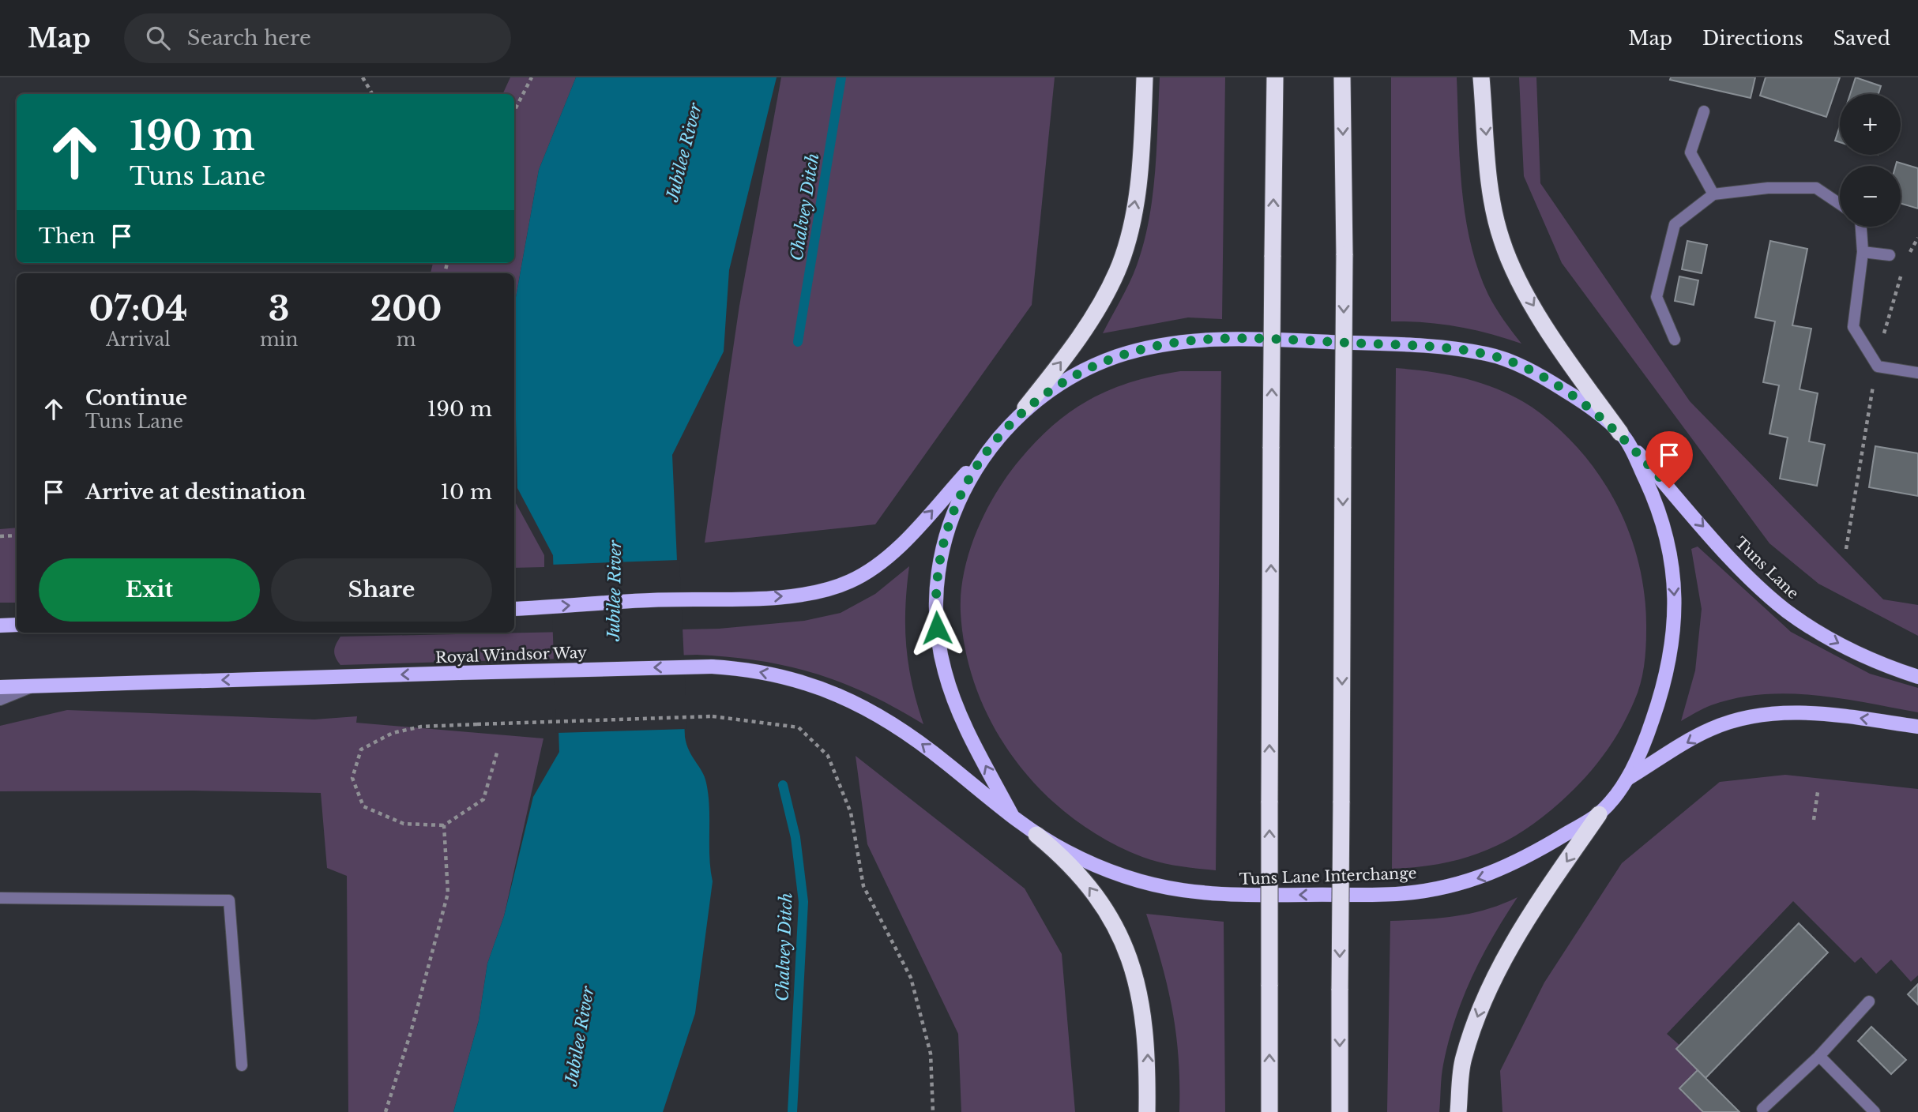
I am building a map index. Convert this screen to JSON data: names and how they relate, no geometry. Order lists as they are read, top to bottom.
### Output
{
  "streets": {
    "main road": ["Tuns Lane", "Royal Windsor Way", "Tuns Lane Interchange"]
  },
  "crossings": [
    ["Tuns Lane", "Tuns Lane Interchange"],
    ["Royal Windsor Way", "Tuns Lane Interchange"]
  ],
  "one_way": ["Tuns Lane", "Royal Windsor Way"],
  "water": ["Jubilee River", "Chalvey Ditch"],
  "page": {
    "header": "Map",
    "search": "Search here",
    "nav": ["Map", "Directions", "Saved"],
    "map_buttons": ["+", "−"],
    "turn": ["190 m", "Tuns Lane"],
    "then": "Then",
    "eta": [
      "07:04",
      "Arrival",
      "3",
      "min",
      "200",
      "m"
    ],
    "list": [
      {
        "name": "Continue",
        "note": "Tuns Lane",
        "value": "190 m"
      },
      {
        "name": "Arrive at destination",
        "value": "10 m"
      }
    ],
    "buttons": ["Exit", "Share"]
  }
}
